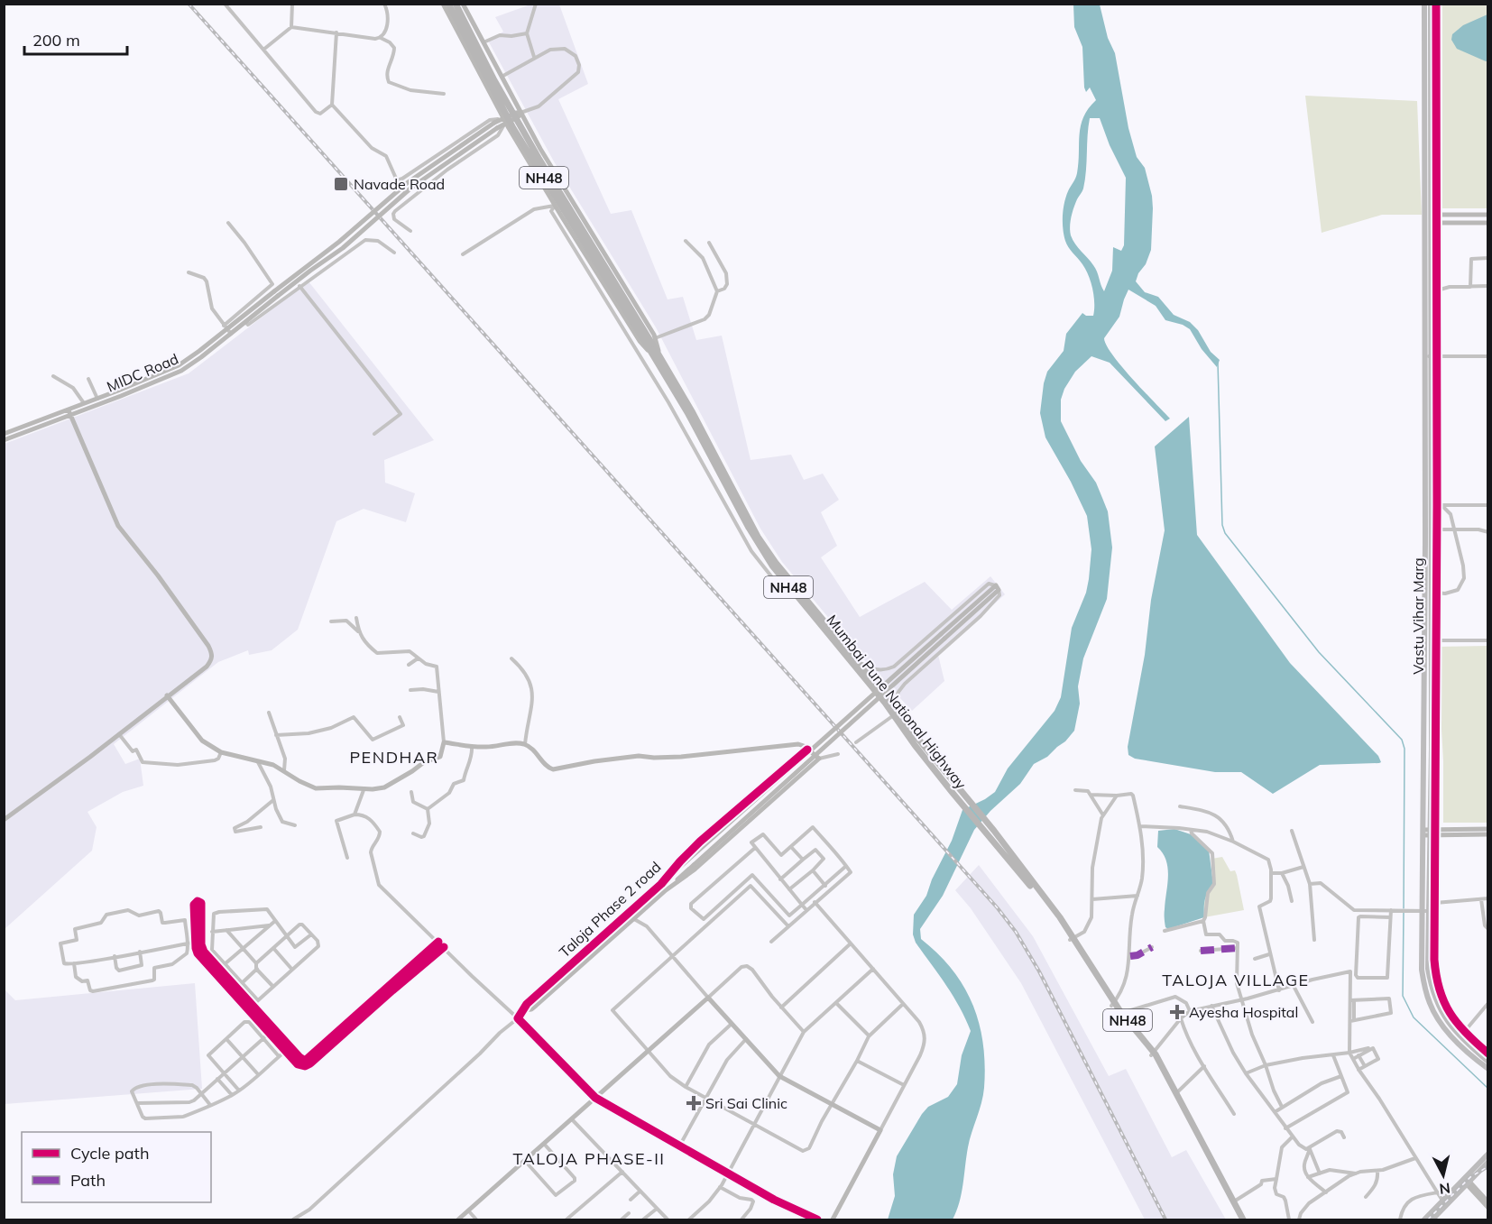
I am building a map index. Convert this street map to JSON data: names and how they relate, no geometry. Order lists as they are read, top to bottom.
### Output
{
  "streets": {
    "highway": ["NH48", "Mumbai Pune National Highway"],
    "main road": ["Vastu Vihar Marg"],
    "street": ["MIDC Road", "Taloja Phase 2 road"]
  },
  "crossings": [
    ["NH48", "Mumbai Pune National Highway"]
  ],
  "districts": ["PENDHAR", "TALOJA VILLAGE", "TALOJA PHASE-II"],
  "places": {
    "transit": ["Navade Road"],
    "health": ["Ayesha Hospital", "Sri Sai Clinic"]
  },
  "legend": ["Cycle path", "Path"],
  "scale_bar": "200 m",
  "north": "bottom"
}
